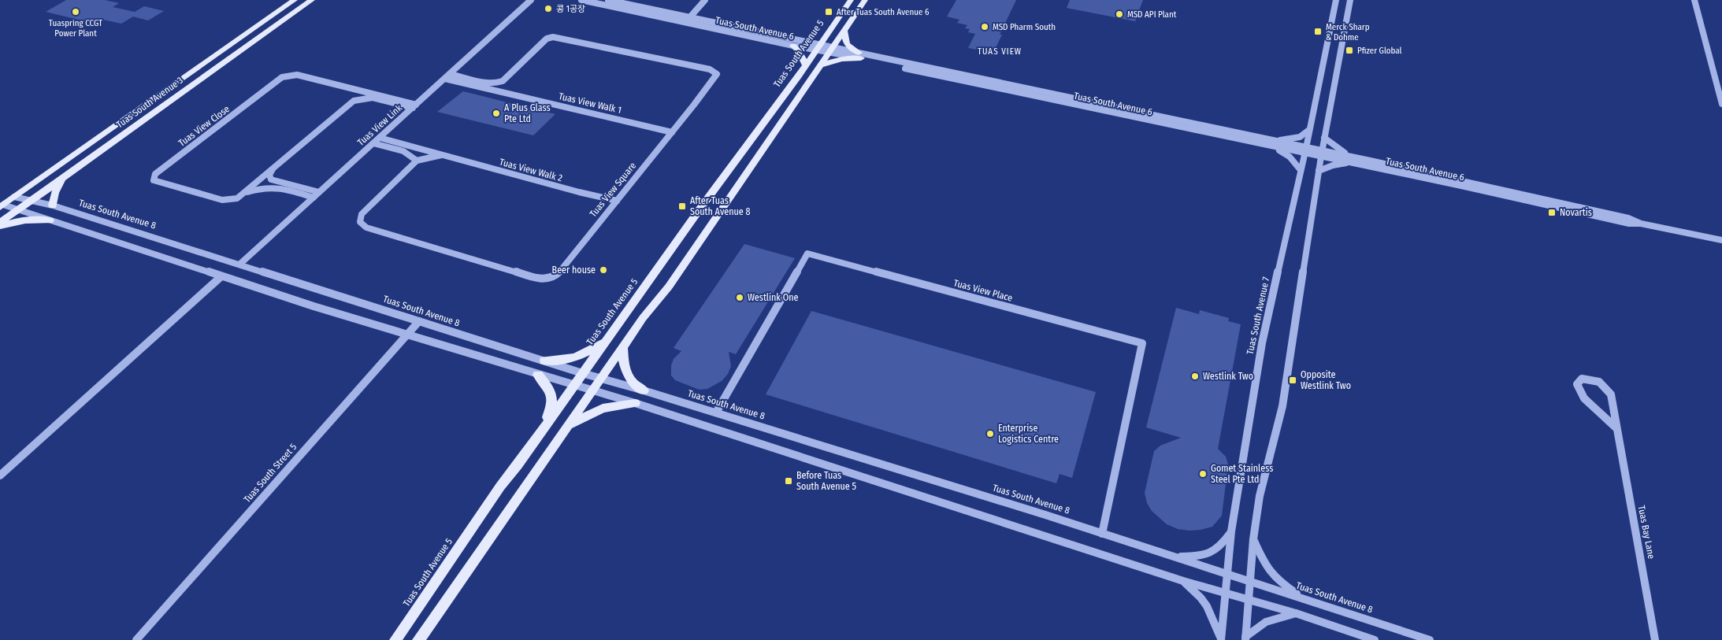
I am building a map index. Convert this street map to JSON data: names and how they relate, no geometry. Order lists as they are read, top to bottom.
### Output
{
  "streets": {
    "main road": ["Tuas South Avenue 5", "Tuas South Avenue 3"],
    "street": [
      "Tuas South Avenue 6",
      "Tuas View Walk 1",
      "Tuas View Link",
      "Tuas View Close",
      "Tuas View Walk 2",
      "Tuas View Square",
      "Tuas South Avenue 8",
      "Tuas View Place",
      "Tuas South Avenue 7",
      "Tuas South Street 5",
      "Tuas Bay Lane"
    ]
  },
  "crossings": [
    ["Tuas South Avenue 6", "Tuas South Avenue 5"],
    ["Tuas South Avenue 6", "Tuas South Avenue 7"],
    ["Tuas South Avenue 5", "Tuas South Avenue 8"],
    ["Tuas South Avenue 3", "Tuas South Avenue 8"],
    ["Tuas View Walk 1", "Tuas View Link"],
    ["Tuas View Walk 1", "Tuas View Square"],
    ["Tuas View Link", "Tuas View Close"],
    ["Tuas View Link", "Tuas View Walk 2"],
    ["Tuas View Link", "Tuas South Avenue 8"],
    ["Tuas View Walk 2", "Tuas View Square"],
    ["Tuas South Avenue 8", "Tuas View Place"],
    ["Tuas South Avenue 8", "Tuas South Avenue 7"],
    ["Tuas South Avenue 8", "Tuas South Street 5"]
  ],
  "districts": ["TUAS VIEW"],
  "places": {
    "other": [
      "콩 1공장",
      "Tuaspring CCGT Power Plant",
      "MSD API Plant",
      "MSD Pharm South",
      "A Plus Glass Pte Ltd",
      "Beer house",
      "Westlink One",
      "Westlink Two",
      "Enterprise Logistics Centre",
      "Gomet Stainless Steel Pte Ltd"
    ],
    "transit": [
      "After Tuas South Avenue 6",
      "Merck Sharp & Dohme",
      "Pfizer Global",
      "After Tuas South Avenue 8",
      "Novartis",
      "Opposite Westlink Two",
      "Before Tuas South Avenue 5"
    ]
  }
}
